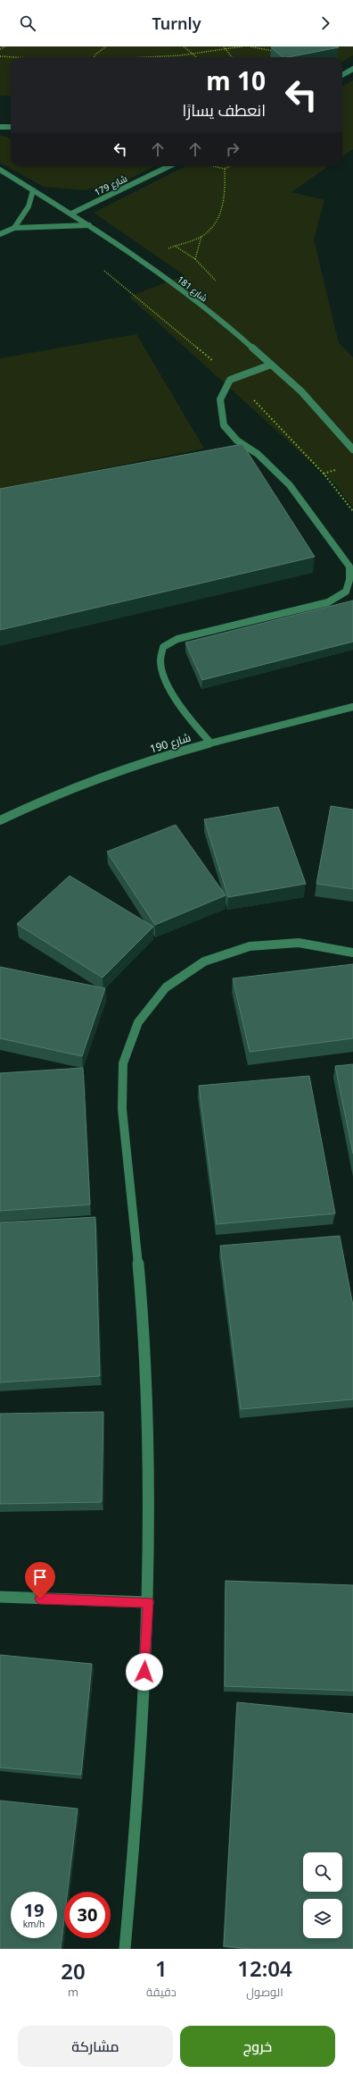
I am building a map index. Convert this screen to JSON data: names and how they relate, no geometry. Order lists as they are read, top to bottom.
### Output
{
  "streets": {
    "street": ["شارع 179", "شارع 181", "شارع 190"]
  },
  "crossings": [
    ["شارع 179", "شارع 181"]
  ],
  "page": {
    "header": "Turnly",
    "turn": ["10 m", "انعطف يسارًا"],
    "speed": "19 km/h",
    "limit": "30",
    "eta": [
      "12:04",
      "الوصول",
      "1",
      "دقيقة",
      "20",
      "m"
    ],
    "buttons": ["خروج", "مشاركة"]
  }
}
